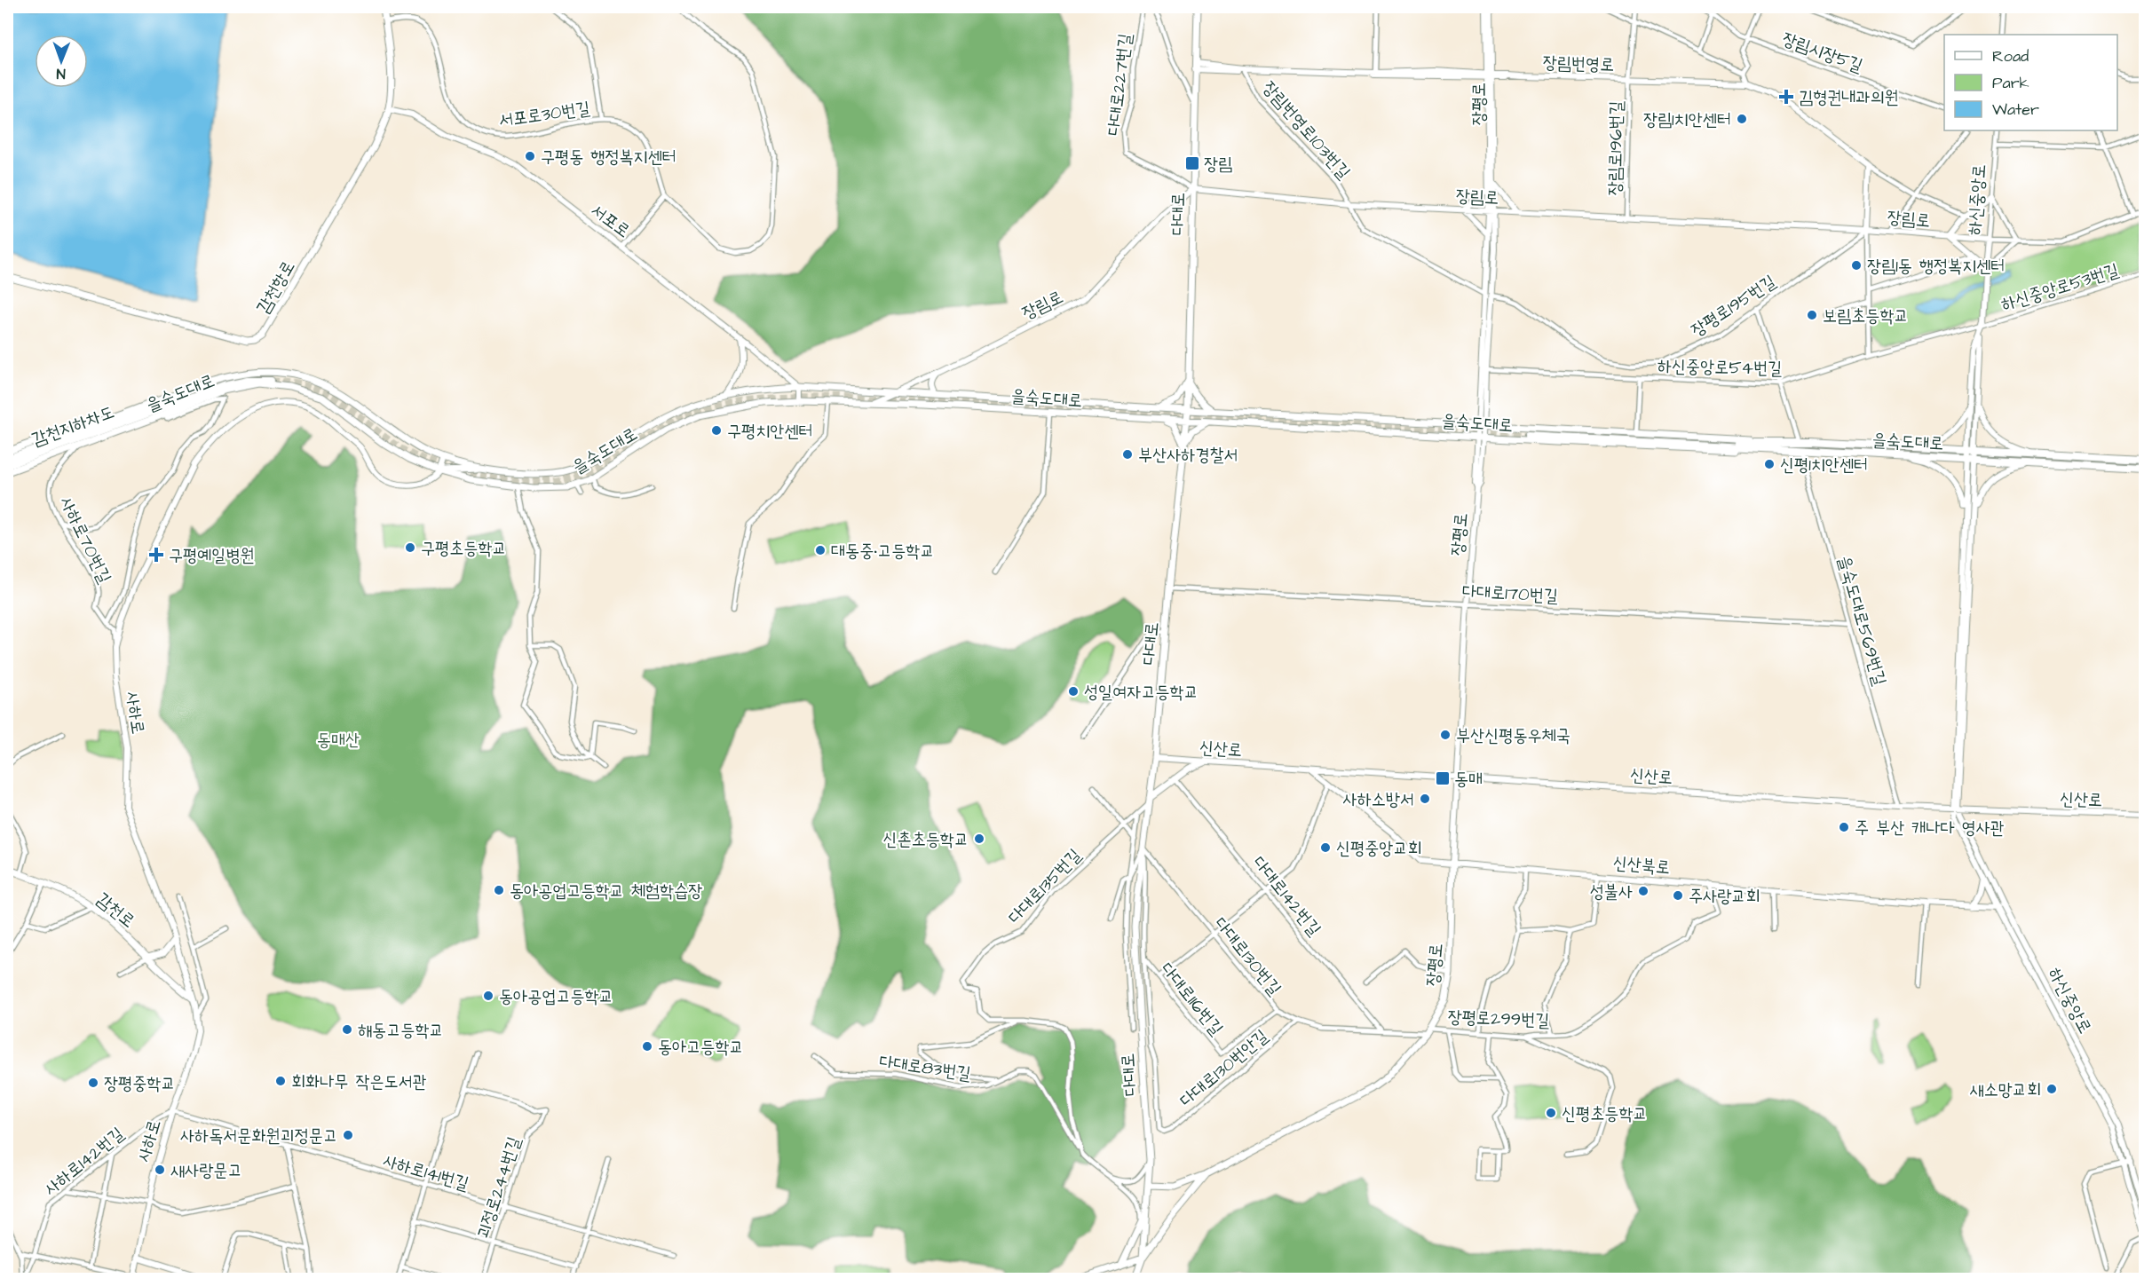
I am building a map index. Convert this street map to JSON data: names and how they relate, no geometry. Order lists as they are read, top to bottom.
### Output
{
  "streets": {
    "highway": ["을숙도대로", "감천지하차도"],
    "main road": [
      "장평로",
      "다대로",
      "감천항로",
      "감천로"
    ],
    "street": [
      "장림시장5길",
      "장림번영로",
      "다대로227번길",
      "서포로30번길",
      "장림번영로103번길",
      "장림로196번길",
      "장림로",
      "하신중앙로",
      "서포로",
      "하신중앙로53번길",
      "장평로195번길",
      "하신중앙로54번길",
      "사하로70번길",
      "다대로170번길",
      "을숙도대로569번길",
      "사하로",
      "신산로",
      "신산북로",
      "다대로135번길",
      "다대로142번길",
      "다대로130번길",
      "다대로116번길",
      "장평로299번길",
      "다대로83번길",
      "다대로130번안길",
      "사하로142번길",
      "사하로141번길",
      "괴정로244번길"
    ]
  },
  "crossings": [
    ["장림번영로", "장평로"],
    ["장림번영로", "장림로196번길"],
    ["다대로227번길", "장림로"],
    ["다대로227번길", "다대로"],
    ["장평로", "장림로"],
    ["장평로", "다대로"],
    ["장평로", "장평로195번길"],
    ["장평로", "하신중앙로54번길"],
    ["장평로", "을숙도대로"],
    ["장평로", "다대로170번길"],
    ["장평로", "신산로"],
    ["장평로", "신산북로"],
    ["장평로", "다대로130번길"],
    ["장평로", "장평로299번길"],
    ["서포로30번길", "감천항로"],
    ["장림번영로103번길", "장림로"],
    ["장림번영로103번길", "장평로195번길"],
    ["장림로196번길", "장림로"],
    ["장림로", "하신중앙로"],
    ["장림로", "다대로"],
    ["장림로", "장평로195번길"],
    ["장림로", "을숙도대로"],
    ["하신중앙로", "하신중앙로53번길"],
    ["하신중앙로", "하신중앙로54번길"],
    ["하신중앙로", "신산로"],
    ["하신중앙로", "신산북로"],
    ["다대로", "을숙도대로"],
    ["다대로", "다대로170번길"],
    ["다대로", "신산로"],
    ["다대로", "다대로135번길"],
    ["다대로", "다대로130번길"],
    ["서포로", "감천항로"],
    ["서포로", "을숙도대로"],
    ["하신중앙로53번길", "하신중앙로54번길"],
    ["장평로195번길", "을숙도대로569번길"],
    ["하신중앙로54번길", "을숙도대로569번길"],
    ["을숙도대로", "사하로70번길"],
    ["을숙도대로", "을숙도대로569번길"],
    ["을숙도대로", "사하로"],
    ["사하로70번길", "사하로"],
    ["다대로170번길", "을숙도대로569번길"],
    ["을숙도대로569번길", "신산로"],
    ["사하로", "감천로"],
    ["사하로", "사하로142번길"],
    ["사하로", "사하로141번길"],
    ["신산로", "신산북로"],
    ["신산북로", "장평로299번길"],
    ["다대로135번길", "다대로83번길"],
    ["다대로142번길", "다대로130번길"],
    ["다대로130번길", "다대로116번길"],
    ["다대로130번길", "장평로299번길"],
    ["다대로130번길", "다대로130번안길"],
    ["다대로116번길", "다대로130번안길"],
    ["사하로142번길", "사하로141번길"],
    ["사하로141번길", "괴정로244번길"]
  ],
  "parks": ["동매산"],
  "places": {
    "health": ["김형권내과의원", "구평예일병원"],
    "other": [
      "장림1치안센터",
      "구평동 행정복지센터",
      "장림1동 행정복지센터",
      "보림초등학교",
      "구평치안센터",
      "부산사하경찰서",
      "신평1치안센터",
      "구평초등학교",
      "대동중•고등학교",
      "성일여자고등학교",
      "부산신평동우체국",
      "사하소방서",
      "주 부산 캐나다 영사관",
      "신촌초등학교",
      "신평중앙교회",
      "동아공업고등학교 체험학습장",
      "성불사",
      "주사랑교회",
      "동아공업고등학교",
      "해동고등학교",
      "동아고등학교",
      "회화나무 작은도서관",
      "장평중학교",
      "새소망교회",
      "신평초등학교",
      "사하독서문화원괴정문고",
      "새사랑문고"
    ],
    "transit": ["장림", "동매"]
  },
  "legend": ["Road", "Park", "Water"],
  "north": "bottom"
}
